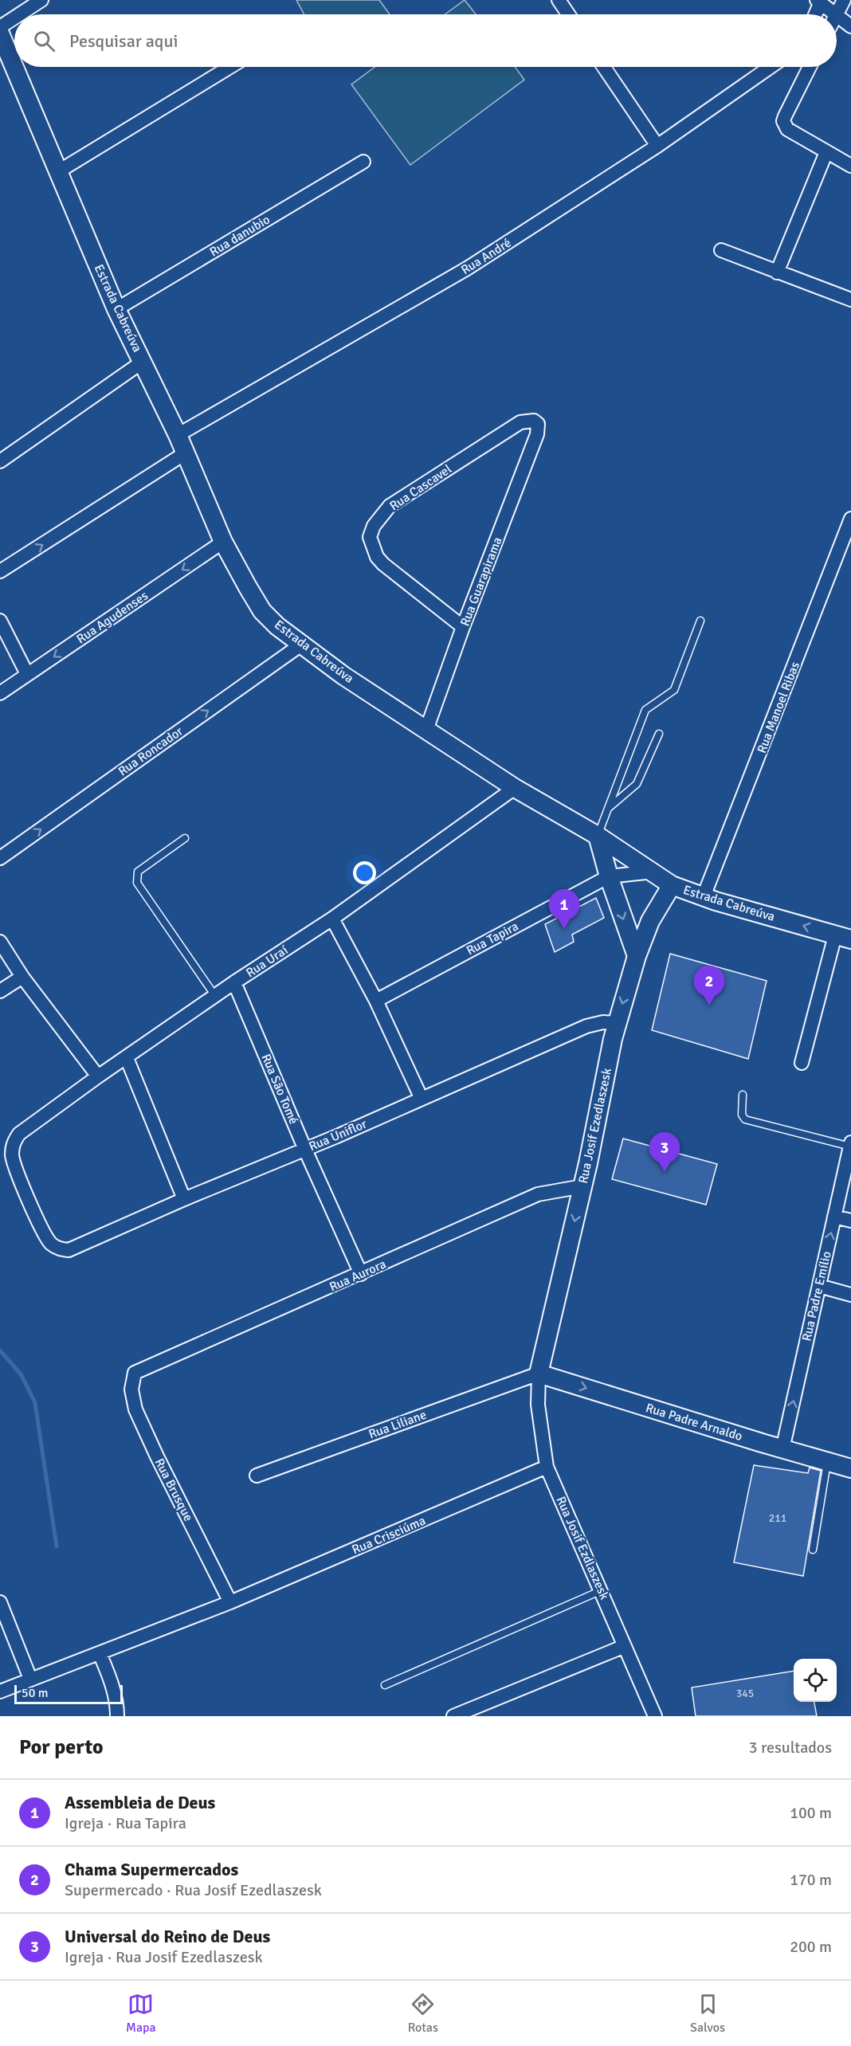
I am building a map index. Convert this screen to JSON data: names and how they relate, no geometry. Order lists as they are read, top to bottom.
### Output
{
  "streets": {
    "main road": ["Estrada Cabreúva", "Rua Josif Ezedlaszesk", "Rua Padre Arnaldo"],
    "street": [
      "Rua danubio",
      "Rua André",
      "Rua Cascavel",
      "Rua Guarapirama",
      "Rua Agudenses",
      "Rua Manoel Ribas",
      "Rua Roncador",
      "Rua Tapira",
      "Rua Uraí",
      "Rua São Tomé",
      "Rua Uniflor",
      "Rua Aurora",
      "Rua Padre Emílio",
      "Rua Liliane",
      "Rua Brusque",
      "Rua Crisciúma",
      "Rua Josif Ezdlaszesk"
    ]
  },
  "crossings": [
    ["Rua danubio", "Estrada Cabreúva"],
    ["Rua André", "Estrada Cabreúva"],
    ["Estrada Cabreúva", "Rua Guarapirama"],
    ["Estrada Cabreúva", "Rua Agudenses"],
    ["Estrada Cabreúva", "Rua Manoel Ribas"],
    ["Estrada Cabreúva", "Rua Roncador"],
    ["Estrada Cabreúva", "Rua Uraí"],
    ["Estrada Cabreúva", "Rua Josif Ezedlaszesk"],
    ["Rua Cascavel", "Rua Guarapirama"],
    ["Rua Uraí", "Rua São Tomé"],
    ["Rua Uraí", "Rua Uniflor"],
    ["Rua São Tomé", "Rua Uniflor"],
    ["Rua São Tomé", "Rua Aurora"],
    ["Rua Josif Ezedlaszesk", "Rua Uniflor"],
    ["Rua Josif Ezedlaszesk", "Rua Aurora"],
    ["Rua Josif Ezedlaszesk", "Rua Padre Arnaldo"],
    ["Rua Josif Ezedlaszesk", "Rua Liliane"],
    ["Rua Josif Ezedlaszesk", "Rua Josif Ezdlaszesk"],
    ["Rua Aurora", "Rua Brusque"],
    ["Rua Padre Emílio", "Rua Padre Arnaldo"],
    ["Rua Padre Arnaldo", "Rua Liliane"],
    ["Rua Padre Arnaldo", "Rua Josif Ezdlaszesk"],
    ["Rua Liliane", "Rua Josif Ezdlaszesk"],
    ["Rua Brusque", "Rua Crisciúma"],
    ["Rua Crisciúma", "Rua Josif Ezdlaszesk"]
  ],
  "one_way": [
    "Rua Roncador",
    "Rua Josif Ezedlaszesk",
    "Rua Padre Emílio",
    "Rua Padre Arnaldo"
  ],
  "house_numbers": ["211", "345"],
  "scale_bar": "50 m",
  "page": {
    "search": "Pesquisar aqui",
    "pins": ["1", "2", "3"],
    "scale": "50 m",
    "heading": ["Por perto", "3 resultados"],
    "list": [
      {
        "mark": "1",
        "name": "Assembleia de Deus",
        "note": "Igreja · Rua Tapira",
        "value": "100 m"
      },
      {
        "mark": "2",
        "name": "Chama Supermercados",
        "note": "Supermercado · Rua Josif Ezedlaszesk",
        "value": "170 m"
      },
      {
        "mark": "3",
        "name": "Universal do Reino de Deus",
        "note": "Igreja · Rua Josif Ezedlaszesk",
        "value": "200 m"
      }
    ],
    "nav": ["Mapa", "Rotas", "Salvos"]
  }
}
